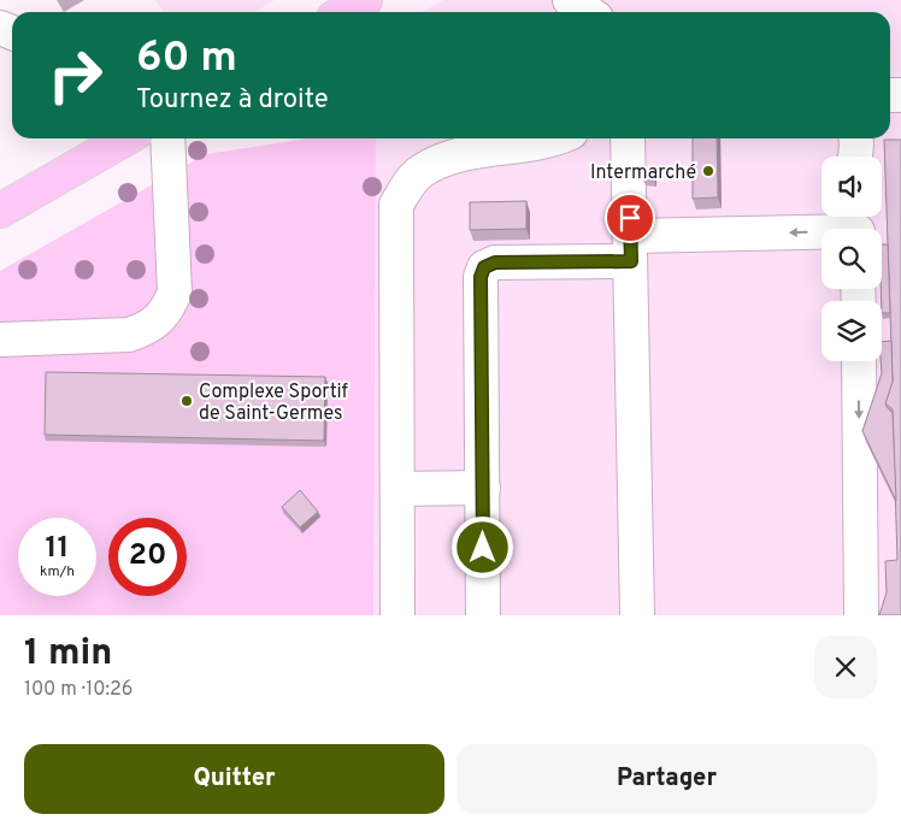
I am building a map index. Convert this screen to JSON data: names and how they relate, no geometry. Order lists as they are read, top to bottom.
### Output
{
  "places": ["Intermarché", "Complexe Sportif de Saint-Germes"],
  "page": {
    "turn": ["60 m", "Tournez à droite"],
    "speed": "11 km/h",
    "limit": "20",
    "heading": ["1 min", "100 m · 10:26"],
    "buttons": ["Quitter", "Partager"]
  }
}
